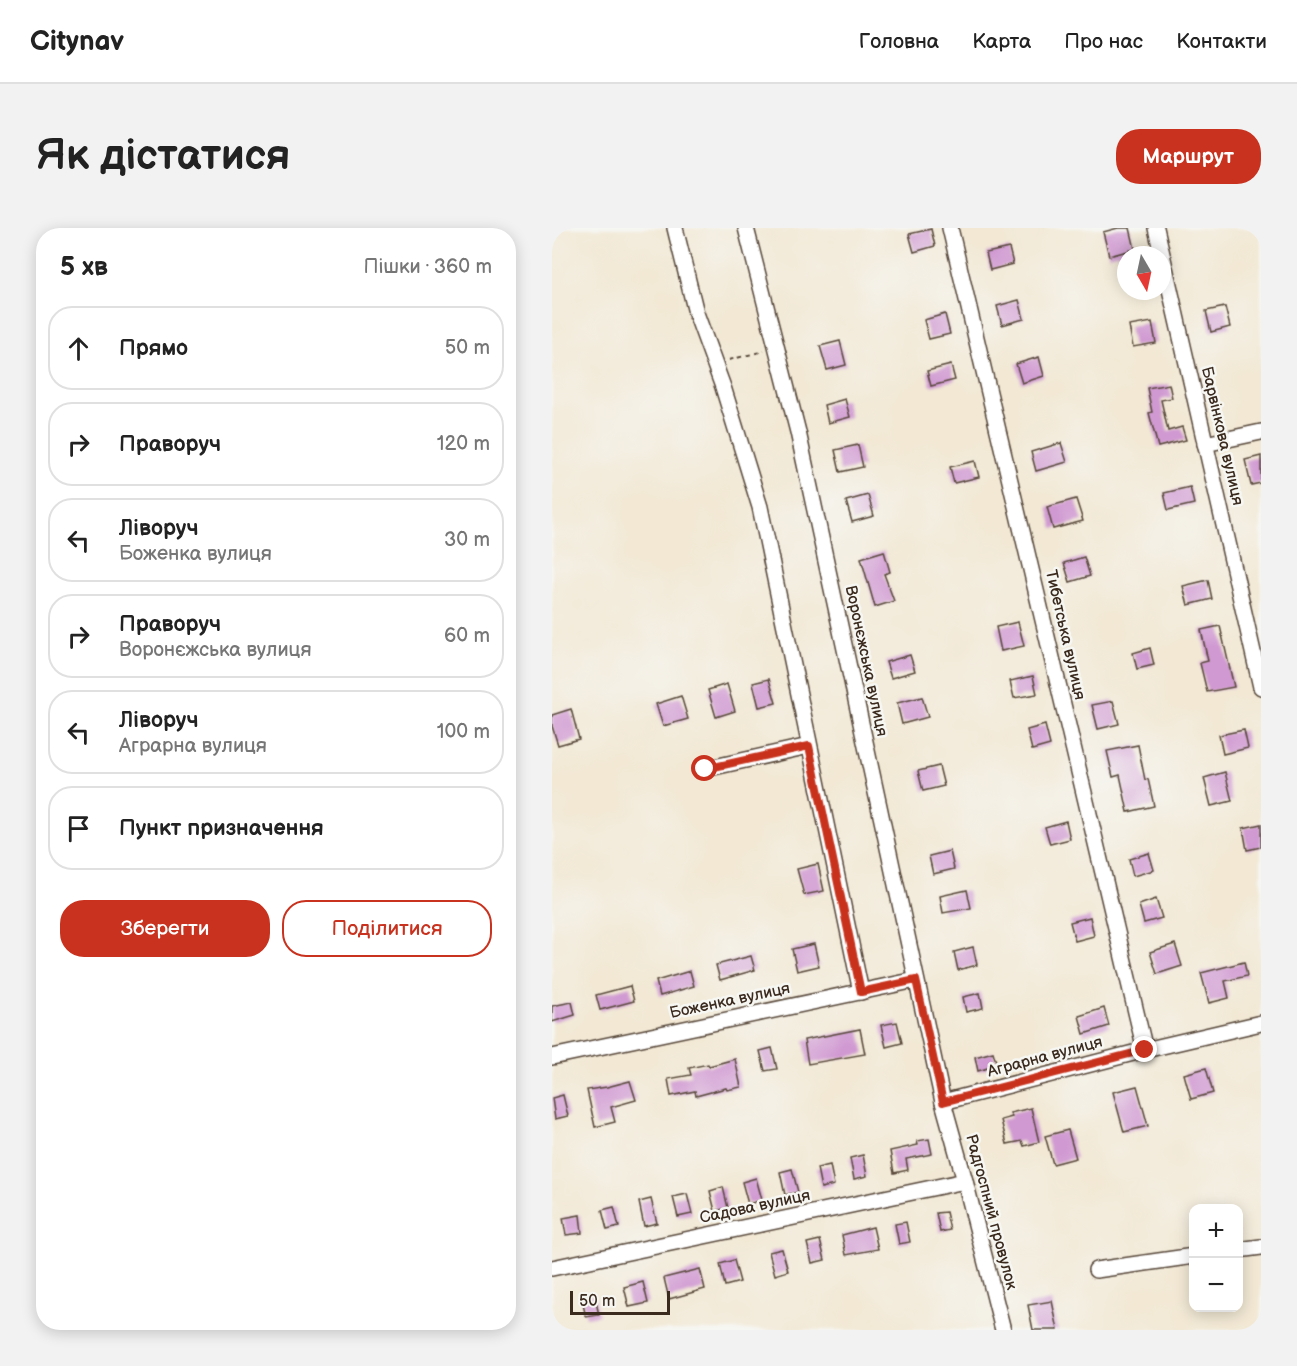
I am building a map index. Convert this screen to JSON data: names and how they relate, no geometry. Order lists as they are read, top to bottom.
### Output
{
  "streets": {
    "street": [
      "Барвінкова вулиця",
      "Тибетська вулиця",
      "Воронєжська вулиця",
      "Боженка вулиця",
      "Аграрна вулиця",
      "Садова вулиця",
      "Радгоспний провулок"
    ]
  },
  "crossings": [
    ["Тибетська вулиця", "Аграрна вулиця"],
    ["Воронєжська вулиця", "Боженка вулиця"],
    ["Воронєжська вулиця", "Аграрна вулиця"],
    ["Воронєжська вулиця", "Радгоспний провулок"],
    ["Аграрна вулиця", "Радгоспний провулок"],
    ["Садова вулиця", "Радгоспний провулок"]
  ],
  "scale_bar": "50 m",
  "north": "bottom",
  "page": {
    "header": "Citynav",
    "nav": [
      "Головна",
      "Карта",
      "Про нас",
      "Контакти"
    ],
    "buttons": [
      "Маршрут",
      ["Зберегти", "Поділитися"]
    ],
    "title": "Як дістатися",
    "heading": ["5 хв", "Пішки · 360 m"],
    "list": [
      ["Прямо", "50 m"],
      ["Праворуч", "120 m"],
      ["Ліворуч", "Боженка вулиця", "30 m"],
      ["Праворуч", "Воронєжська вулиця", "60 m"],
      ["Ліворуч", "Аграрна вулиця", "100 m"],
      "Пункт призначення"
    ],
    "map_buttons": ["+", "−"],
    "scale": "50 m"
  }
}
